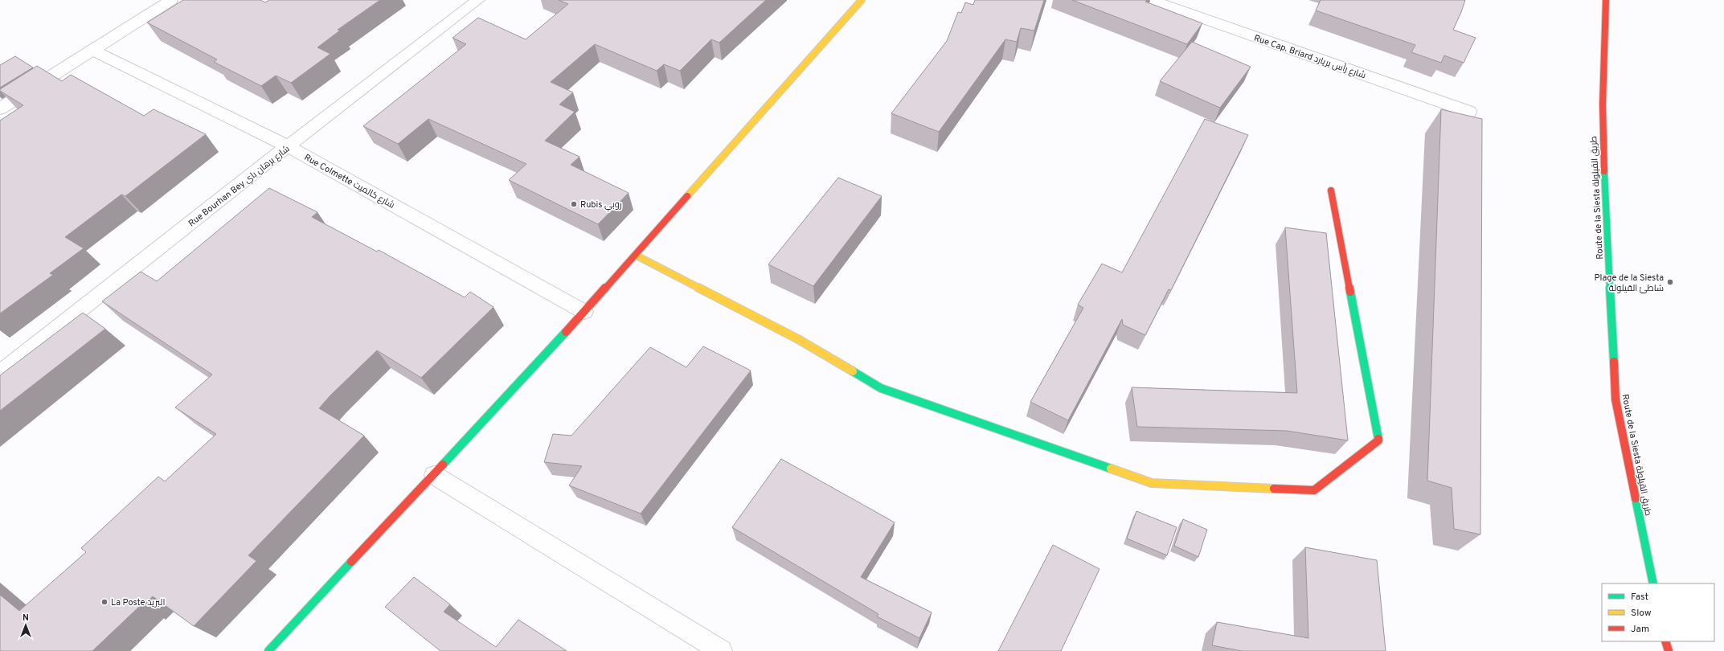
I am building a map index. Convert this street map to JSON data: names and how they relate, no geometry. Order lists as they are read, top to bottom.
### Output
{
  "streets": {
    "main road": ["Route de la Siesta طريق القيلولة"],
    "street": ["Rue Cap. Briard شارع رأس بريارد", "Rue Colmette شارع كالميت", "Rue Bourhan Bey شارع برهان باي"]
  },
  "crossings": [
    ["Rue Colmette شارع كالميت", "Rue Bourhan Bey شارع برهان باي"]
  ],
  "places": ["Rubis روبي", "Plage de la Siesta شاطئ القيلولة", "La Poste البريد"],
  "legend": ["Fast", "Slow", "Jam"],
  "north": "top"
}
